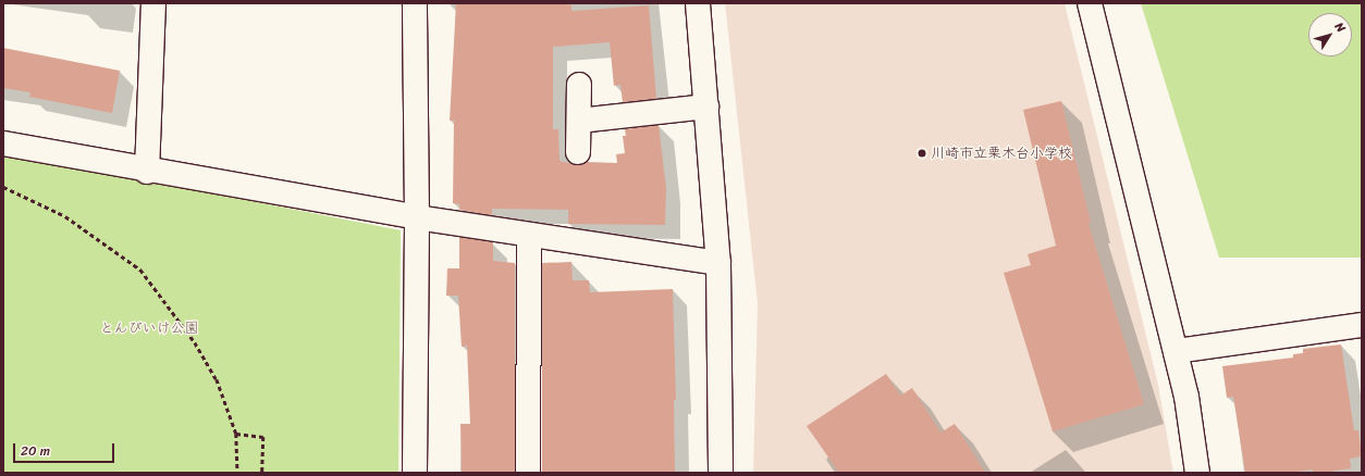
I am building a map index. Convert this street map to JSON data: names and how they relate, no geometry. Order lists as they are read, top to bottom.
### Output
{
  "parks": ["とんびいけ公園"],
  "places": ["川崎市立栗木台小学校"],
  "scale_bar": "20 m",
  "north": "top right"
}
